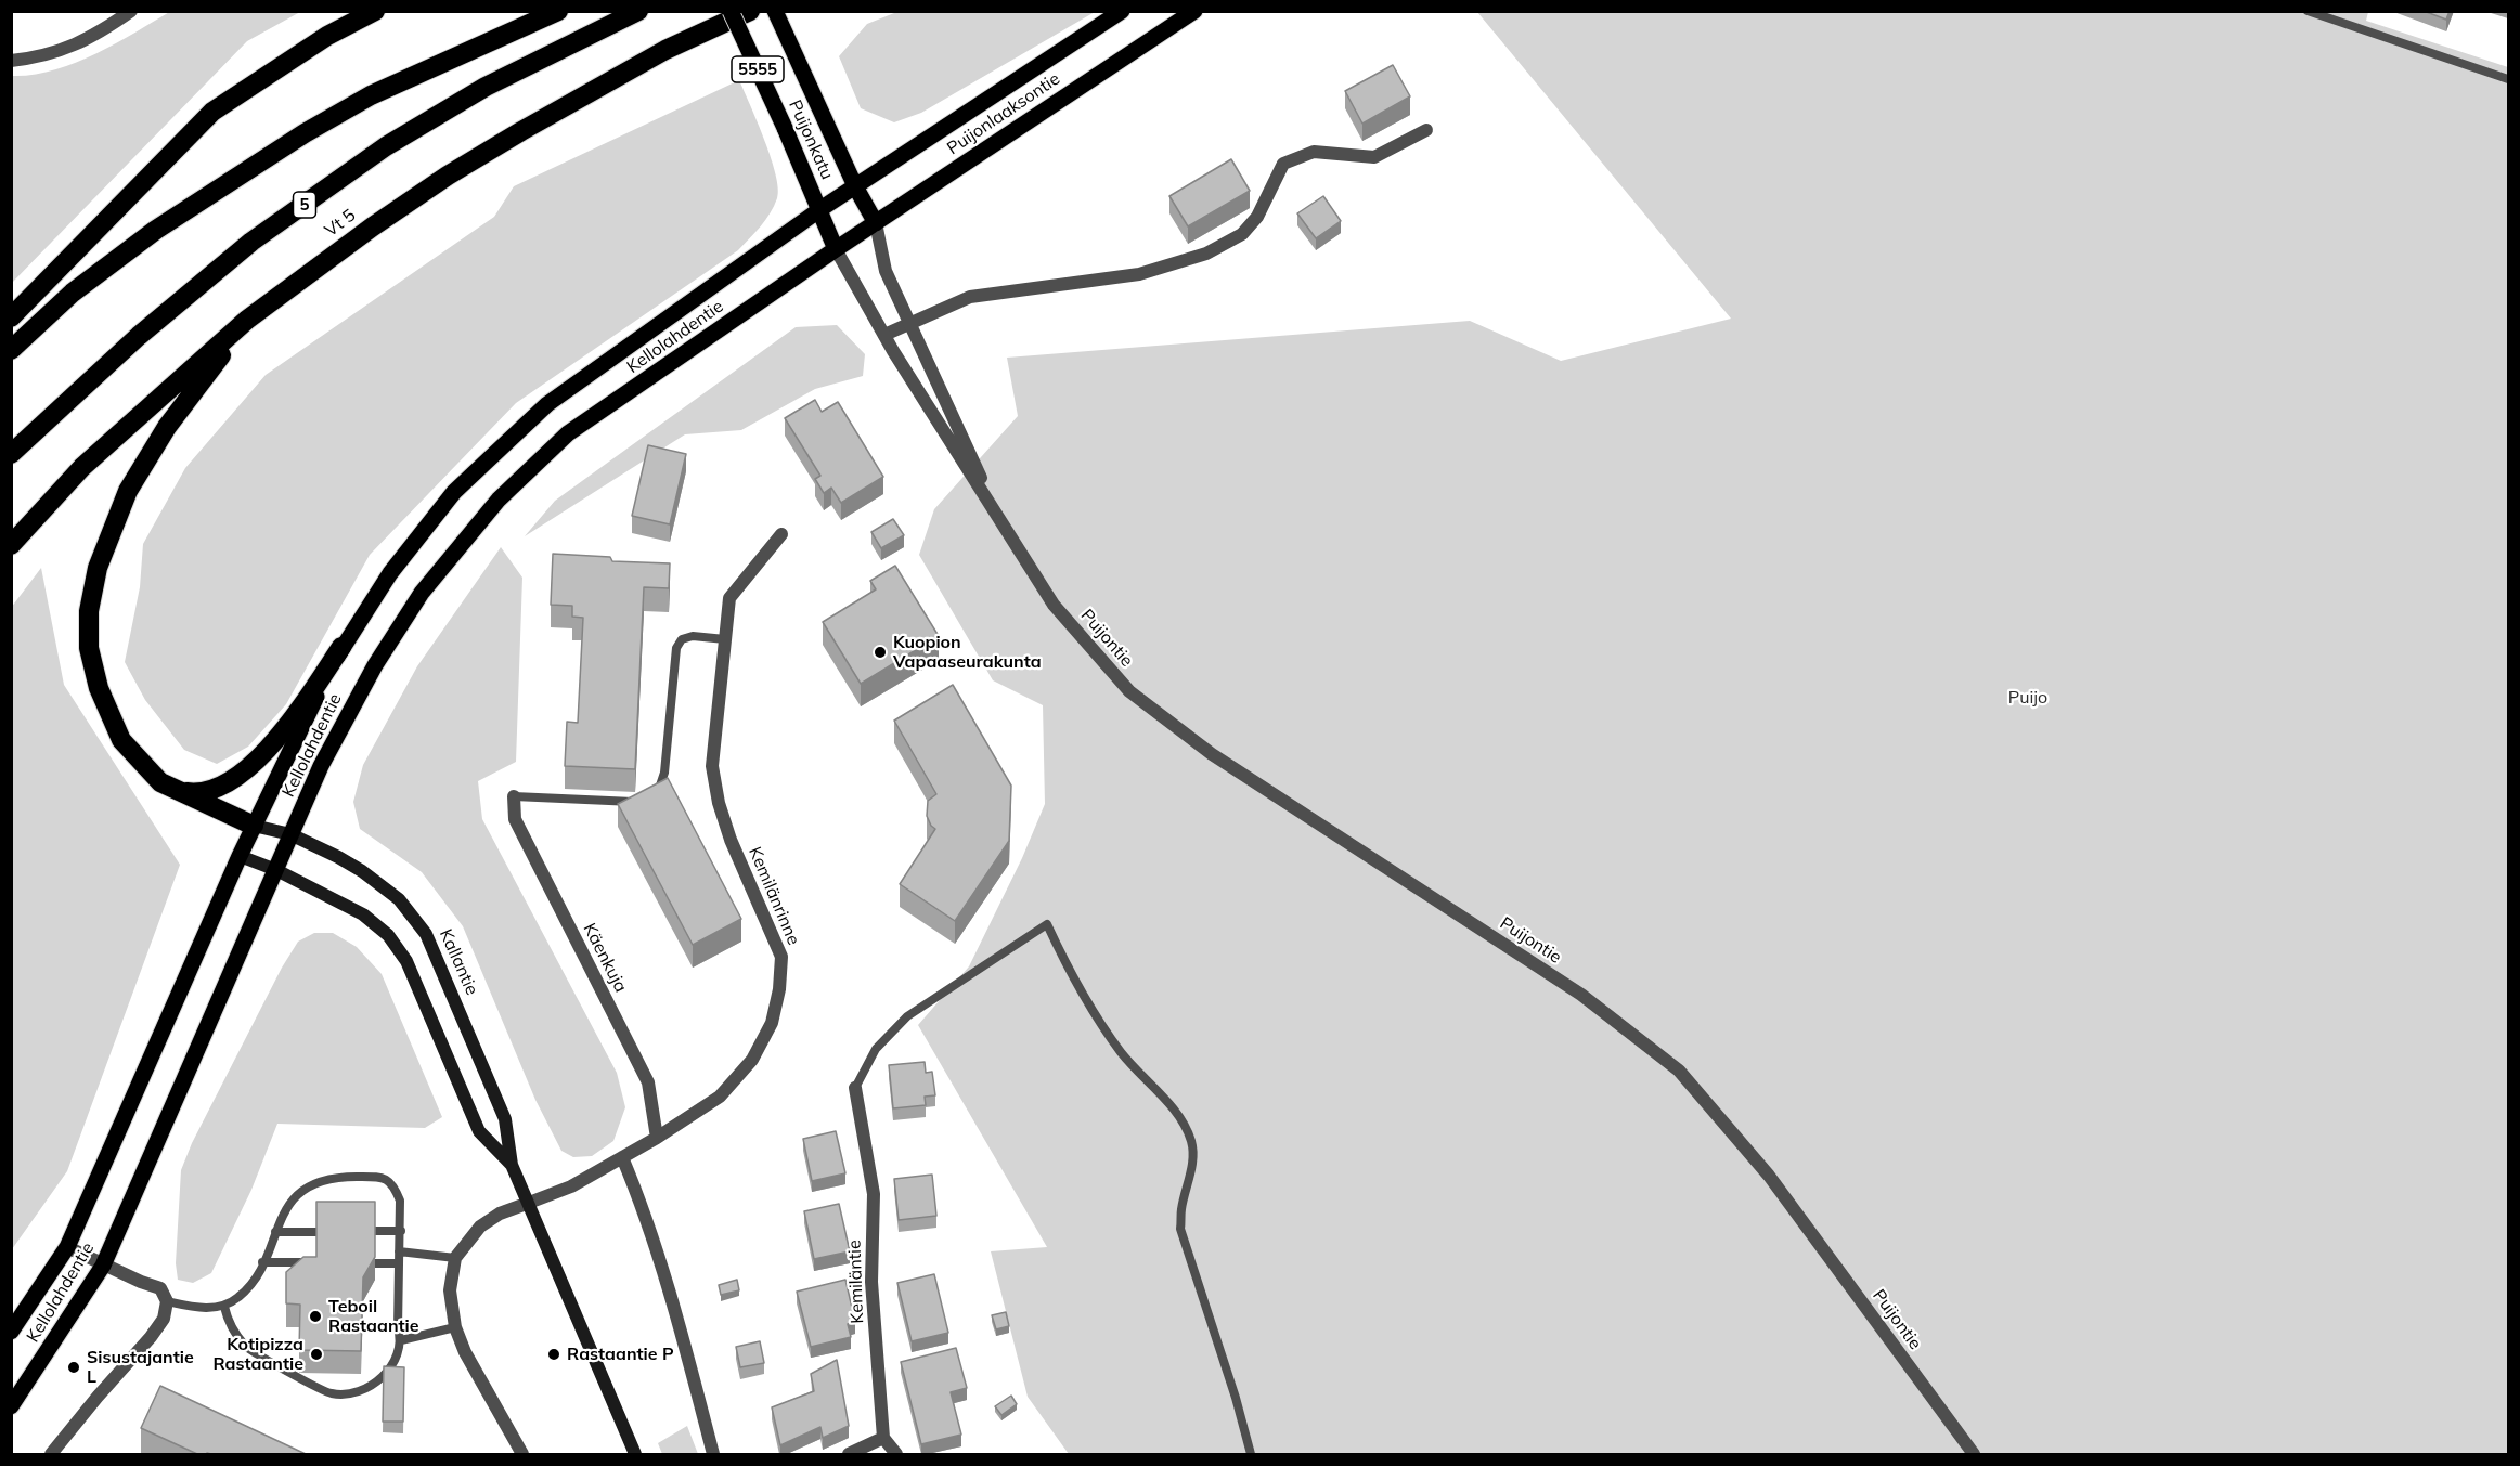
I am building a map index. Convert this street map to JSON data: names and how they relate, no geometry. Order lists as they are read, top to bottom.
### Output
{
  "streets": {
    "highway": ["5", "Vt 5"],
    "main road": [
      "5555",
      "Puijonlaaksontie",
      "Puijonkatu",
      "Kellolahdentie",
      "Kallantie"
    ],
    "street": [
      "Puijontie",
      "Kemilänrinne",
      "Käenkuja",
      "Kemiläntie"
    ]
  },
  "crossings": [
    ["Puijonlaaksontie", "Puijonkatu"],
    ["Puijonlaaksontie", "Kellolahdentie"],
    ["Puijonlaaksontie", "Puijontie"],
    ["Puijonkatu", "Kellolahdentie"],
    ["Puijonkatu", "Puijontie"],
    ["Kellolahdentie", "Puijontie"],
    ["Kellolahdentie", "Kallantie"],
    ["Kemilänrinne", "Käenkuja"],
    ["Kemilänrinne", "Kallantie"]
  ],
  "parks": ["Puijo"],
  "places": [
    "Kuopion Vapaaseurakunta",
    "Teboil Rastaantie",
    "Kotipizza Rastaantie",
    "Rastaantie P",
    "Sisustajantie L"
  ]
}
